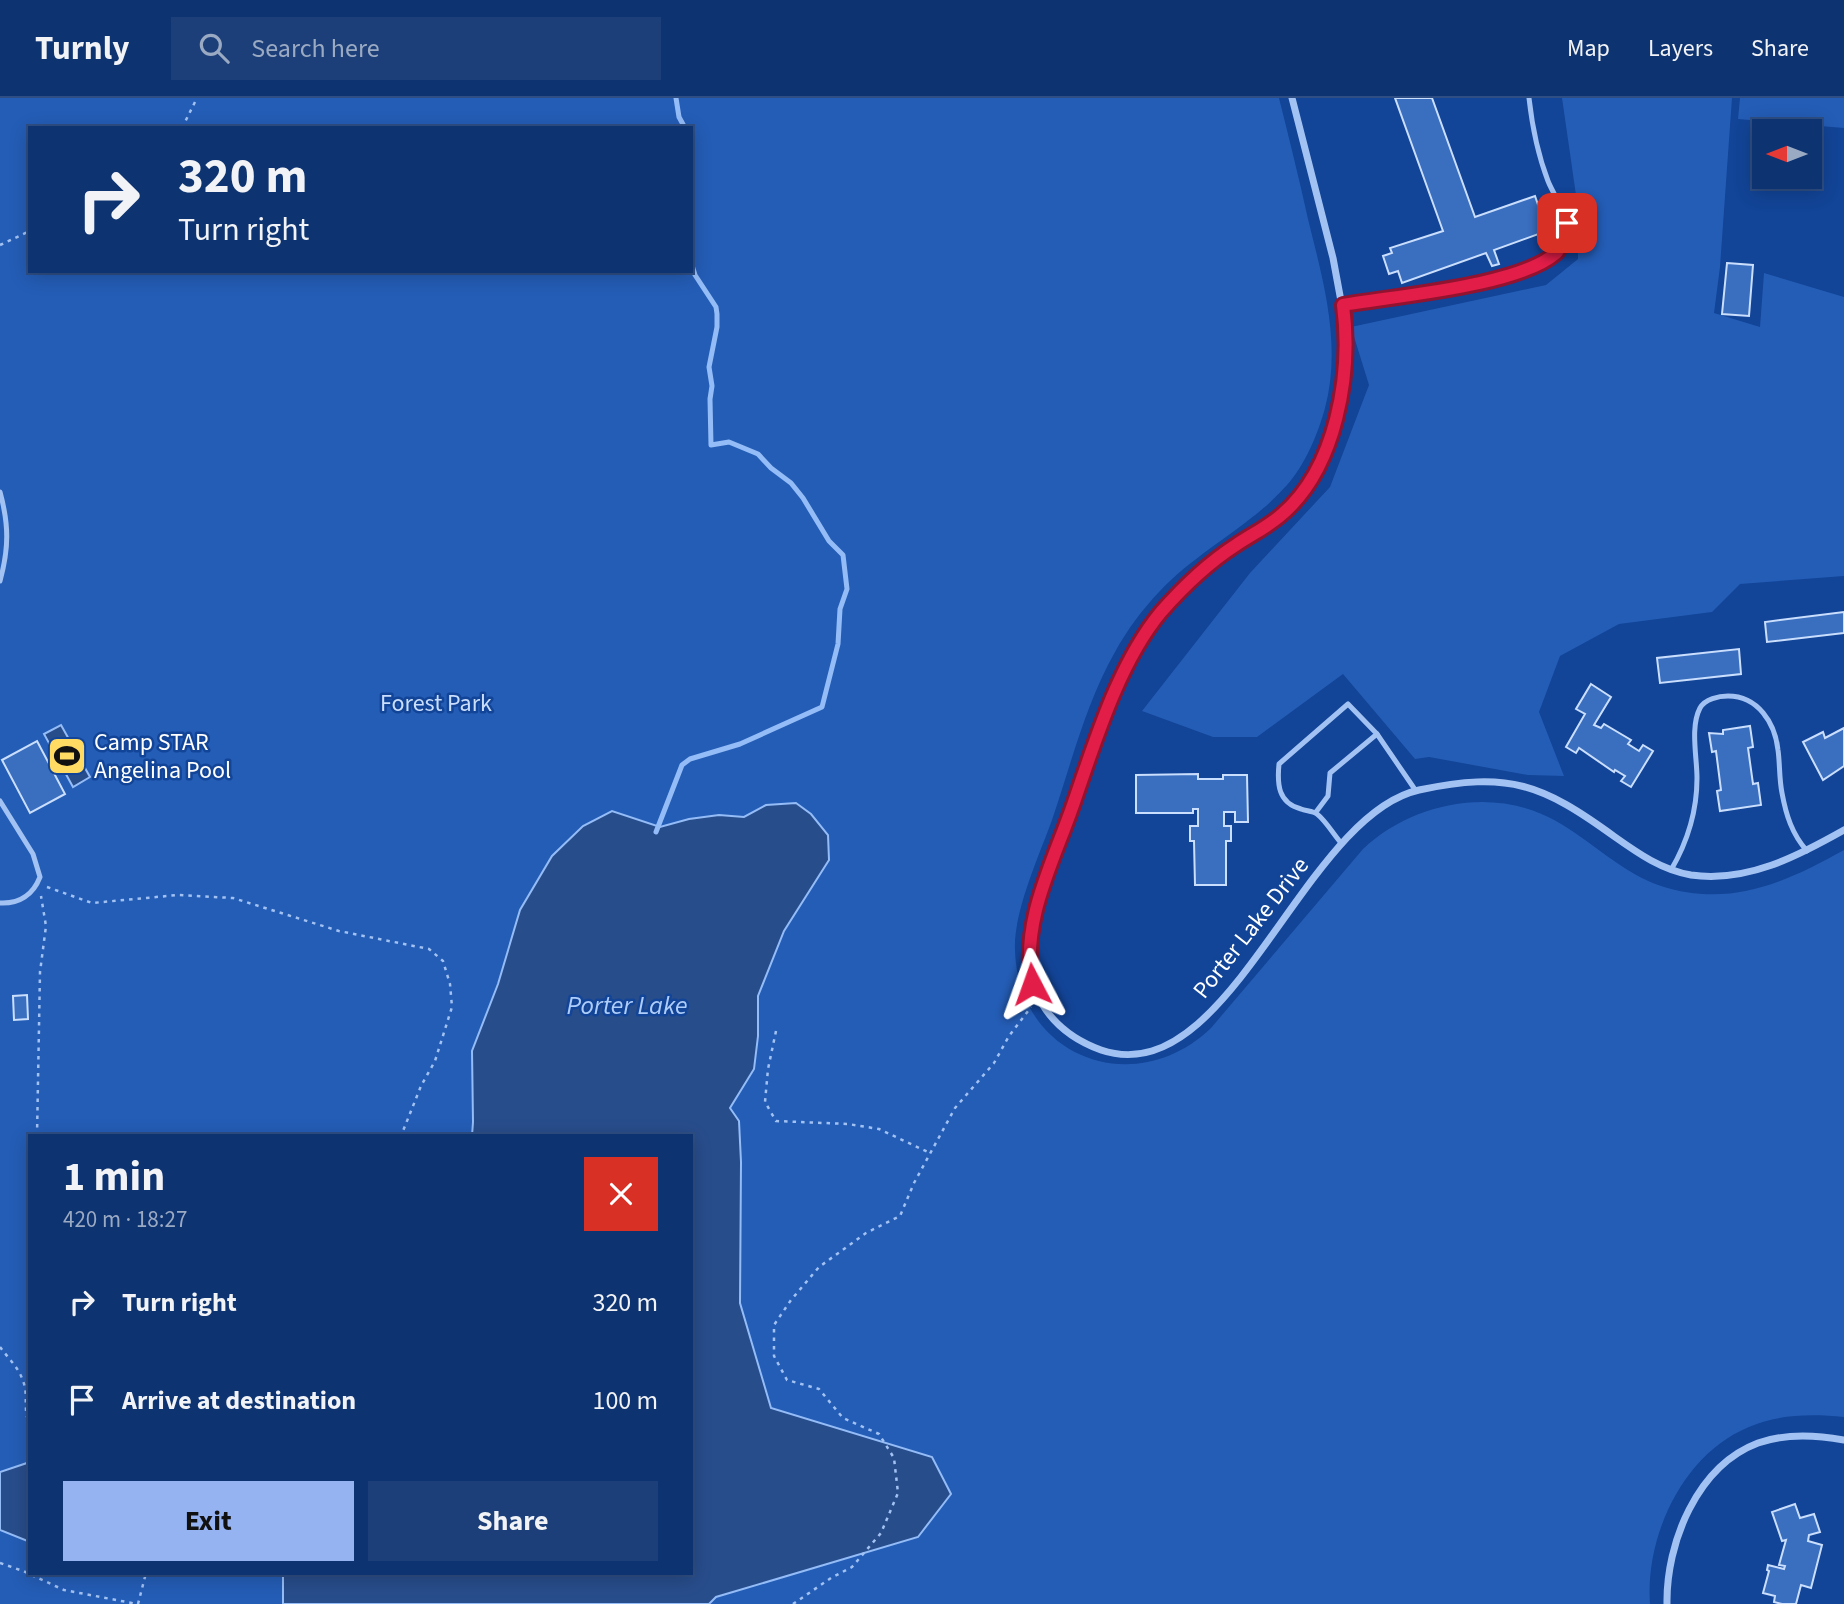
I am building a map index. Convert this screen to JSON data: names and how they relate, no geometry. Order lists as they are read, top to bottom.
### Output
{
  "streets": {
    "street": ["Porter Lake Drive"]
  },
  "water": ["Porter Lake"],
  "parks": ["Forest Park"],
  "places": {
    "sports": ["Camp STAR Angelina Pool"]
  },
  "north": "left",
  "page": {
    "header": "Turnly",
    "search": "Search here",
    "nav": ["Map", "Layers", "Share"],
    "turn": ["320 m", "Turn right"],
    "heading": ["1 min", "420 m · 18:27"],
    "list": [
      {
        "name": "Turn right",
        "value": "320 m"
      },
      {
        "name": "Arrive at destination",
        "value": "100 m"
      }
    ],
    "buttons": ["Exit", "Share"]
  }
}
